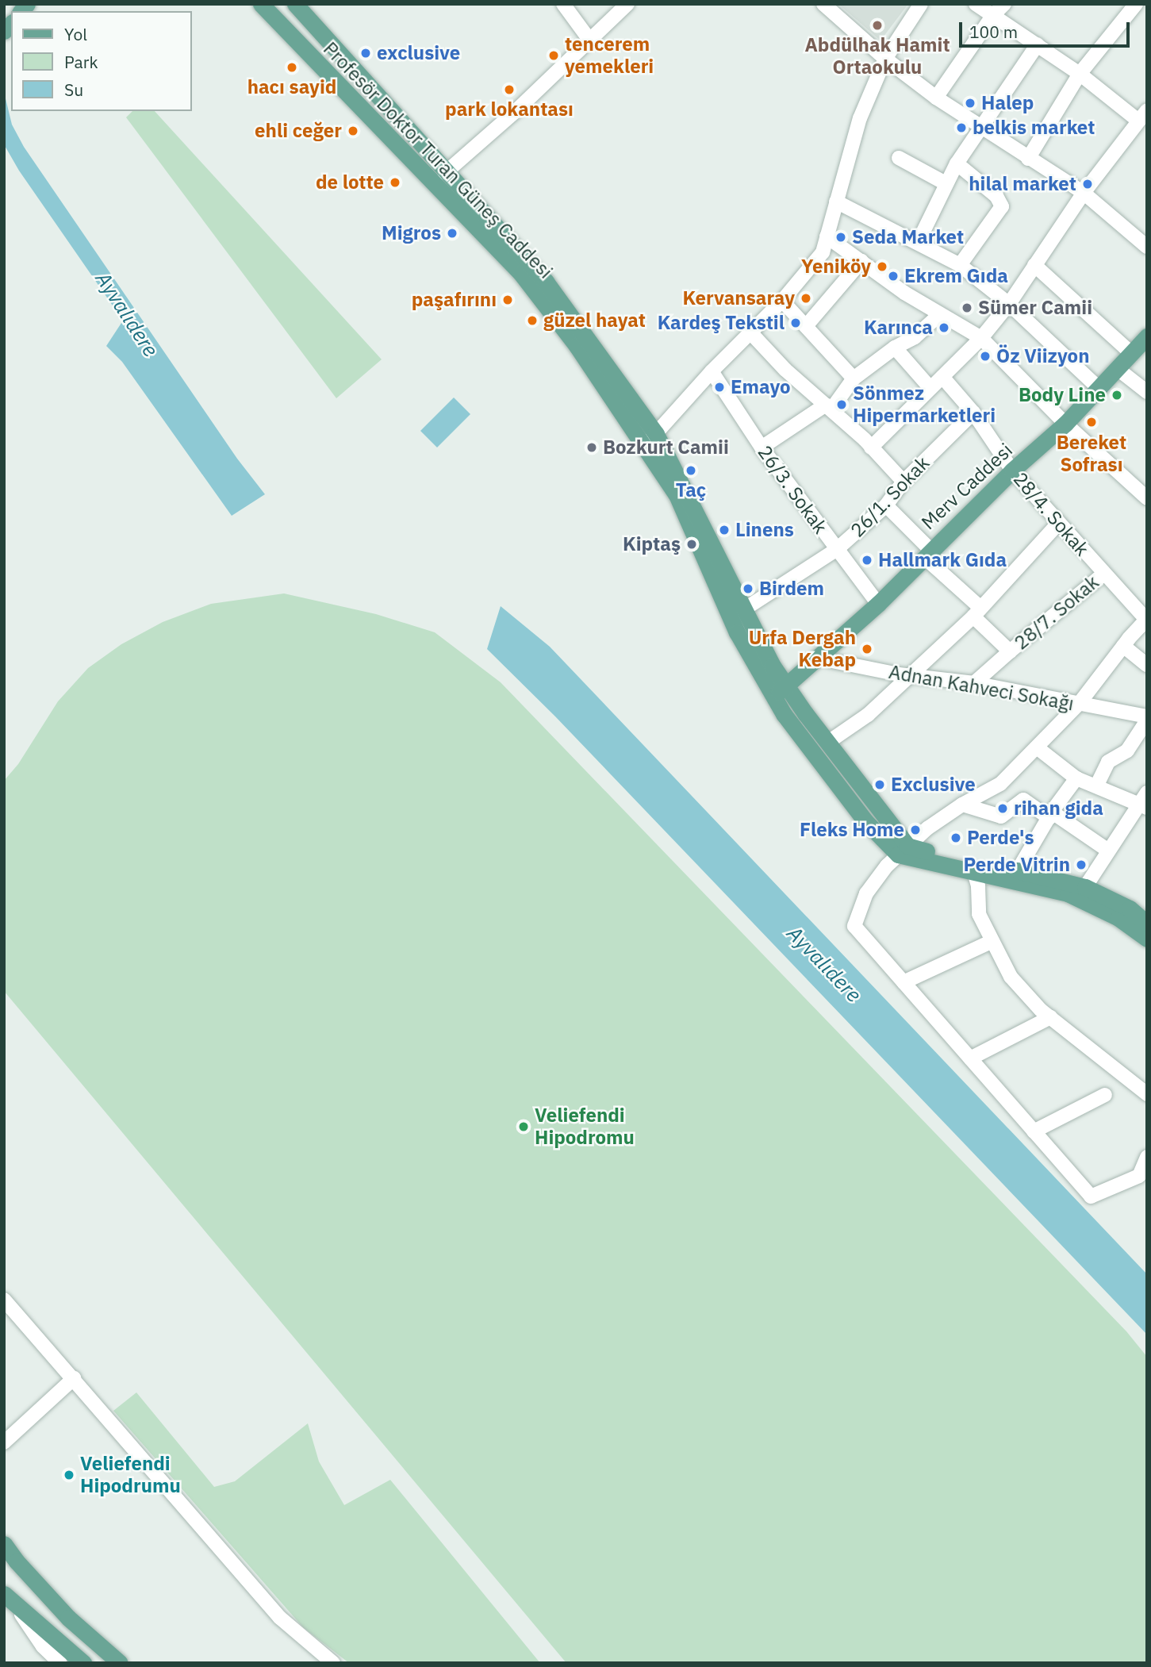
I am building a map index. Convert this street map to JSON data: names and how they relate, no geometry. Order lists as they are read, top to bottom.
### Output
{
  "streets": {
    "main road": ["Profesör Doktor Turan Güneş Caddesi", "Merv Caddesi"],
    "street": [
      "26/3. Sokak",
      "26/1. Sokak",
      "28/4. Sokak",
      "28/7. Sokak",
      "Adnan Kahveci Sokağı"
    ]
  },
  "crossings": [
    ["Profesör Doktor Turan Güneş Caddesi", "Merv Caddesi"],
    ["Profesör Doktor Turan Güneş Caddesi", "26/1. Sokak"],
    ["Merv Caddesi", "26/3. Sokak"],
    ["Merv Caddesi", "28/4. Sokak"],
    ["Merv Caddesi", "Adnan Kahveci Sokağı"],
    ["26/3. Sokak", "26/1. Sokak"],
    ["26/1. Sokak", "28/4. Sokak"],
    ["28/4. Sokak", "28/7. Sokak"],
    ["28/7. Sokak", "Adnan Kahveci Sokağı"]
  ],
  "water": ["Ayvalıdere"],
  "places": [
    "Abdülhak Hamit Ortaokulu",
    "exclusive",
    "tencerem yemekleri",
    "hacı sayid",
    "park lokantası",
    "Halep",
    "belkis market",
    "ehli ceğer",
    "de lotte",
    "hilal market",
    "Migros",
    "Seda Market",
    "Yeniköy",
    "Ekrem Gıda",
    "Kervansaray",
    "paşafırını",
    "Sümer Camii",
    "güzel hayat",
    "Kardeş Tekstil",
    "Karınca",
    "Öz Viizyon",
    "Emayo",
    "Body Line",
    "Sönmez Hipermarketleri",
    "Bereket Sofrası",
    "Bozkurt Camii",
    "Taç",
    "Linens",
    "Kiptaş",
    "Hallmark Gıda",
    "Birdem",
    "Urfa Dergah Kebap",
    "Exclusive",
    "rihan gida",
    "Fleks Home",
    "Perde's",
    "Perde Vitrin",
    "Veliefendi Hipodromu",
    "Veliefendi Hipodrumu"
  ],
  "legend": ["Yol", "Park", "Su"],
  "scale_bar": "100 m"
}
